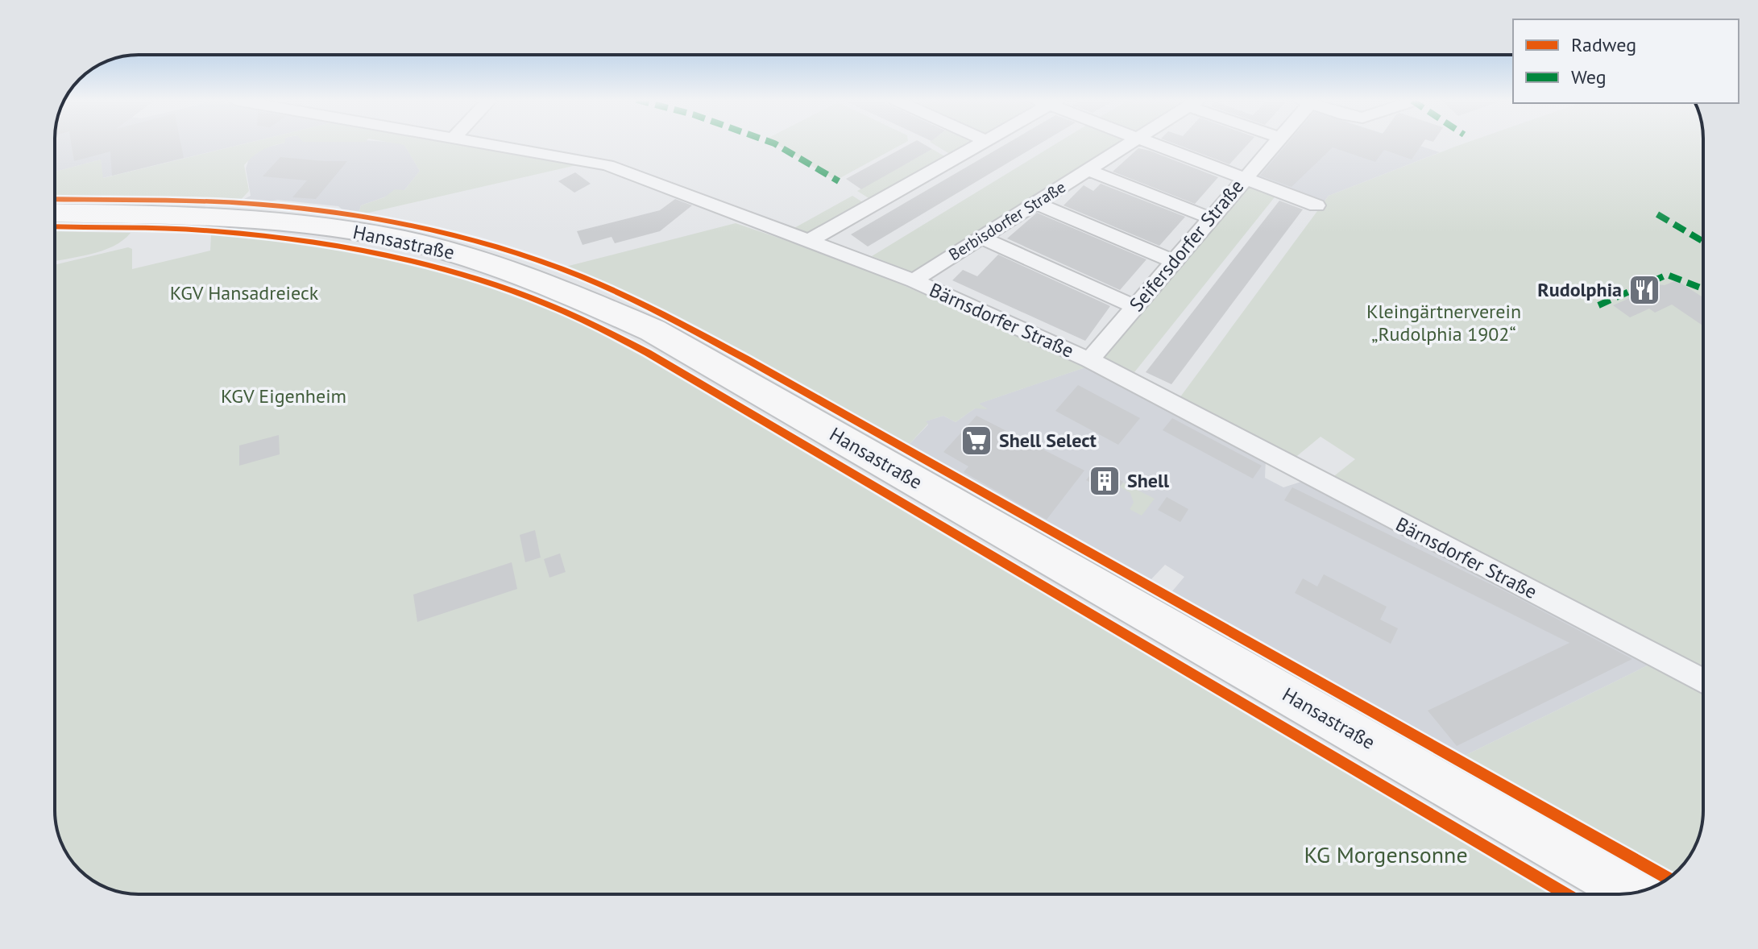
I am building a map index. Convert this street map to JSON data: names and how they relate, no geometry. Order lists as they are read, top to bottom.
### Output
{
  "streets": {
    "main road": ["Hansastraße"],
    "street": ["Berbisdorfer Straße", "Seifersdorfer Straße", "Bärnsdorfer Straße"]
  },
  "crossings": [
    ["Berbisdorfer Straße", "Bärnsdorfer Straße"],
    ["Seifersdorfer Straße", "Bärnsdorfer Straße"]
  ],
  "parks": [
    "KGV Hansadreieck",
    "Kleingärtnerverein „Rudolphia 1902“",
    "KGV Eigenheim",
    "KG Morgensonne"
  ],
  "places": {
    "restaurant": ["Rudolphia"],
    "supermarket": ["Shell Select"],
    "building": ["Shell"]
  },
  "legend": ["Radweg", "Weg"]
}
